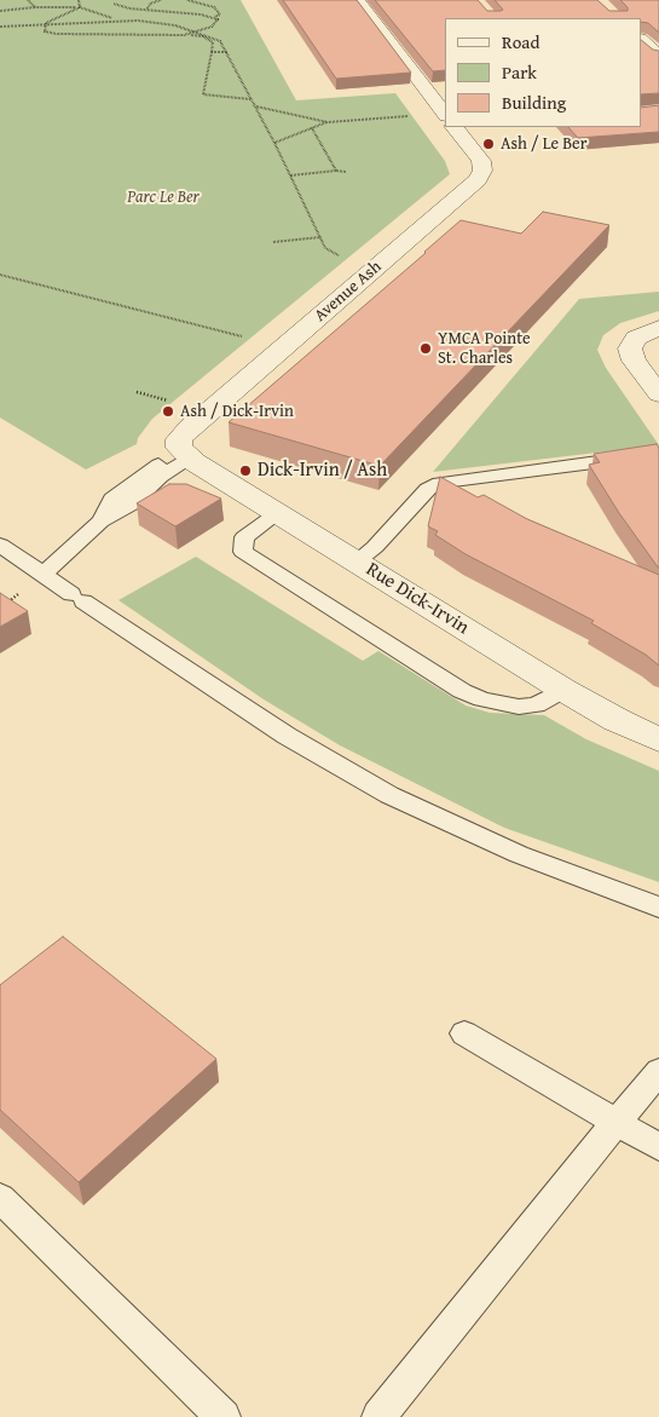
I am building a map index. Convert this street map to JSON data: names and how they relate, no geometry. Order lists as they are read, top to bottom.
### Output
{
  "streets": {
    "street": ["Avenue Ash", "Rue Dick-Irvin"]
  },
  "crossings": [
    ["Avenue Ash", "Rue Dick-Irvin"]
  ],
  "parks": ["Parc Le Ber"],
  "places": [
    "Ash / Le Ber",
    "YMCA Pointe St. Charles",
    "Ash / Dick-Irvin",
    "Dick-Irvin / Ash"
  ],
  "legend": ["Road", "Park", "Building"]
}
